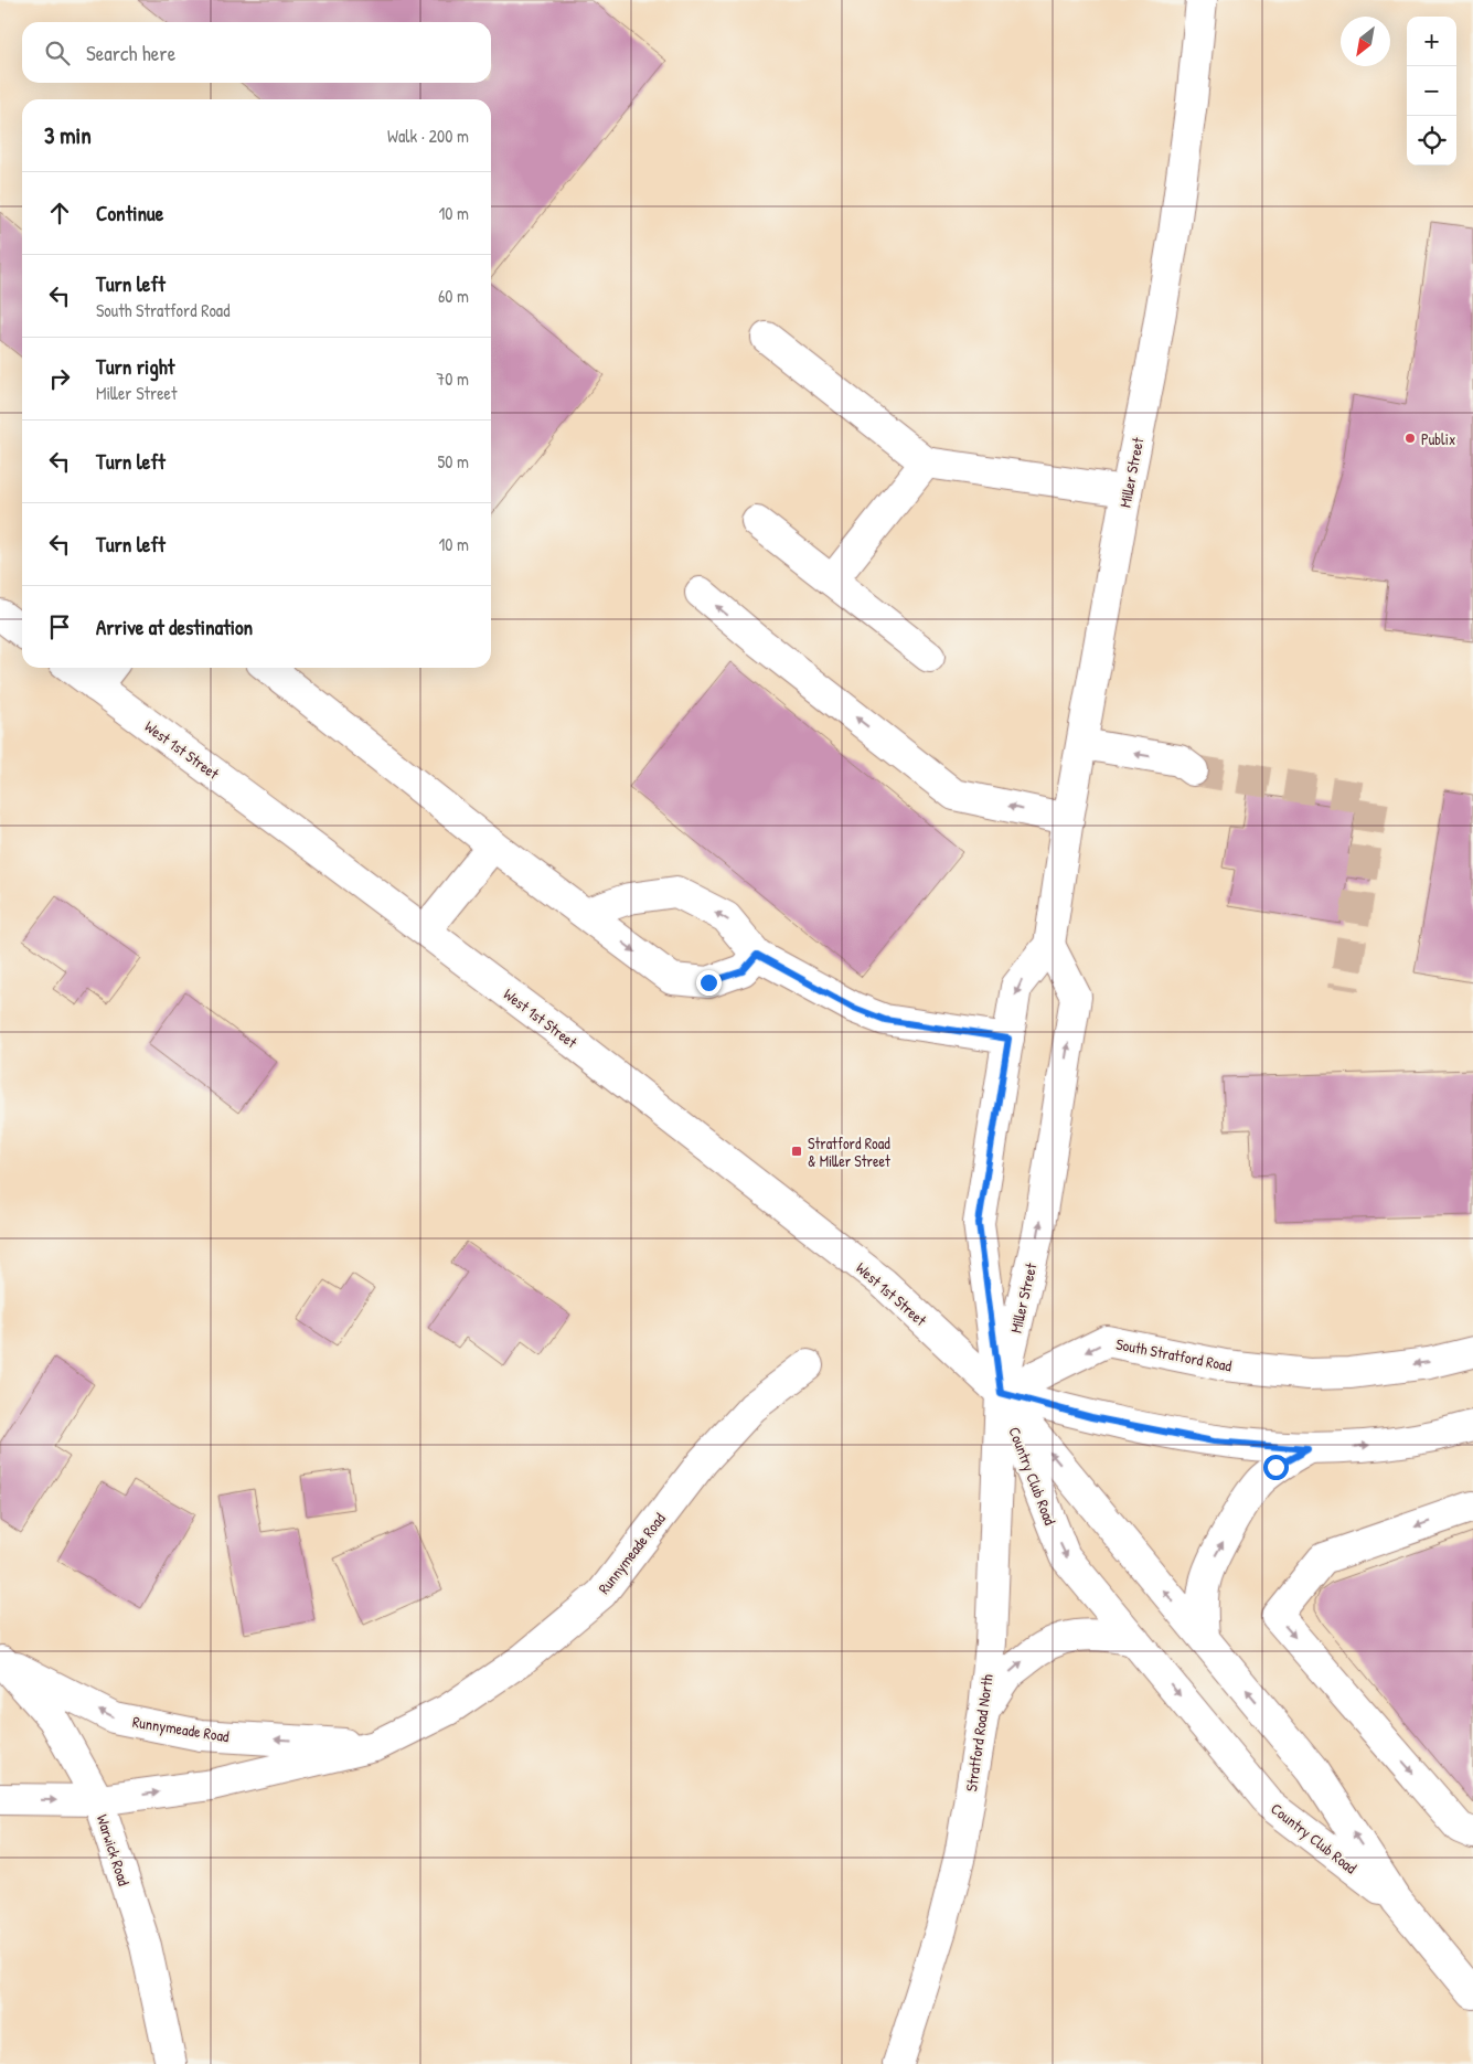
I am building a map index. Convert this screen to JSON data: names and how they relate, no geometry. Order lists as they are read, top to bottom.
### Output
{
  "streets": {
    "main road": [
      "Miller Street",
      "West 1st Street",
      "South Stratford Road",
      "Country Club Road",
      "Runnymeade Road",
      "Stratford Road North",
      "Warwick Road"
    ]
  },
  "crossings": [
    ["Miller Street", "West 1st Street"],
    ["Miller Street", "South Stratford Road"],
    ["Miller Street", "Country Club Road"],
    ["Miller Street", "Stratford Road North"],
    ["West 1st Street", "South Stratford Road"],
    ["West 1st Street", "Country Club Road"],
    ["West 1st Street", "Stratford Road North"],
    ["South Stratford Road", "Country Club Road"],
    ["South Stratford Road", "Stratford Road North"],
    ["Country Club Road", "Stratford Road North"],
    ["Runnymeade Road", "Warwick Road"]
  ],
  "places": {
    "other": ["Publix"],
    "transit": ["Stratford Road & Miller Street"]
  },
  "north": "bottom left",
  "page": {
    "map_buttons": ["+", "−"],
    "search": "Search here",
    "heading": ["3 min", "Walk · 200 m"],
    "list": [
      ["Continue", "10 m"],
      ["Turn left", "South Stratford Road", "60 m"],
      ["Turn right", "Miller Street", "70 m"],
      ["Turn left", "50 m"],
      ["Turn left", "10 m"],
      "Arrive at destination"
    ]
  }
}
